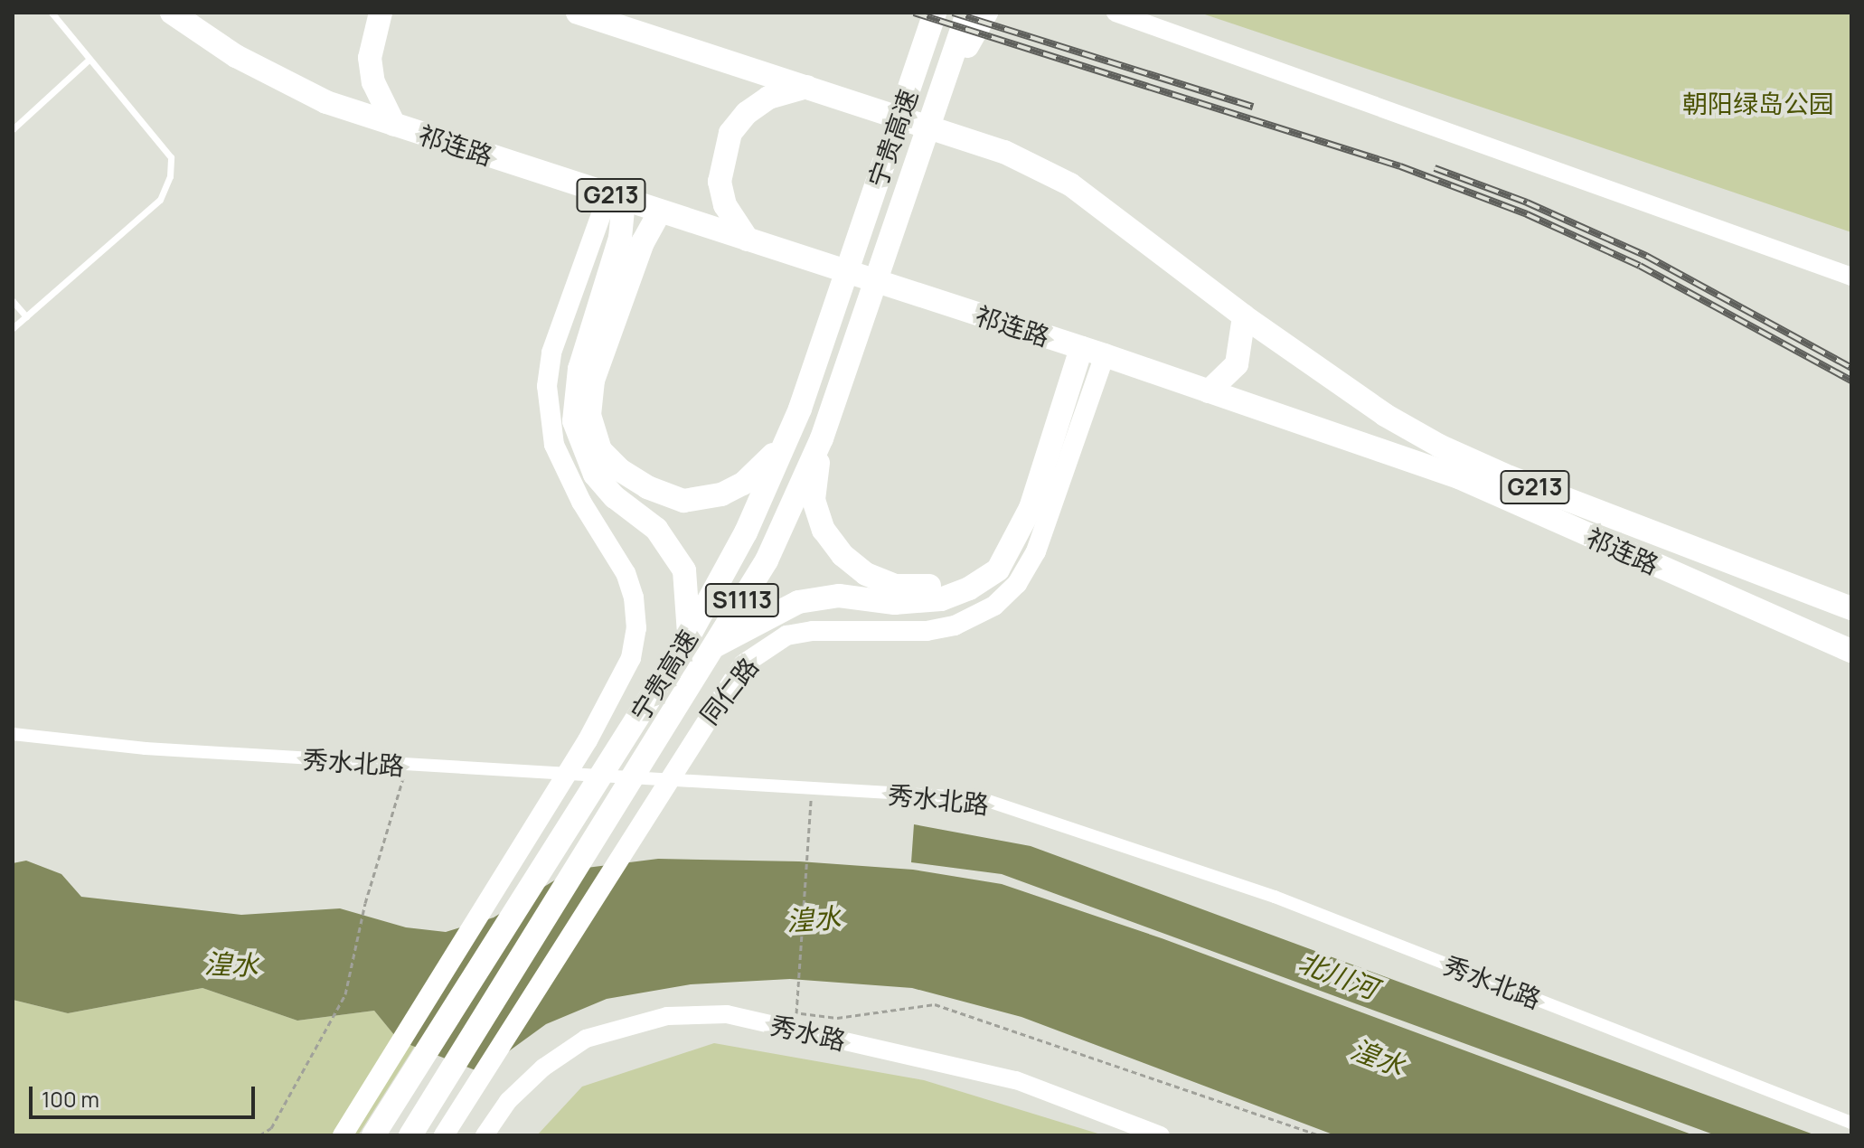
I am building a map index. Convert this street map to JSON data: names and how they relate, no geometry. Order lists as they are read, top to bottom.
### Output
{
  "streets": {
    "highway": [
      "宁贵高速",
      "祁连路",
      "G213",
      "S1113"
    ],
    "main road": ["同仁路"],
    "street": ["秀水北路", "秀水路"]
  },
  "crossings": [
    ["祁连路", "同仁路"]
  ],
  "water": ["湟水", "北川河"],
  "parks": ["朝阳绿岛公园"],
  "scale_bar": "100 m"
}
